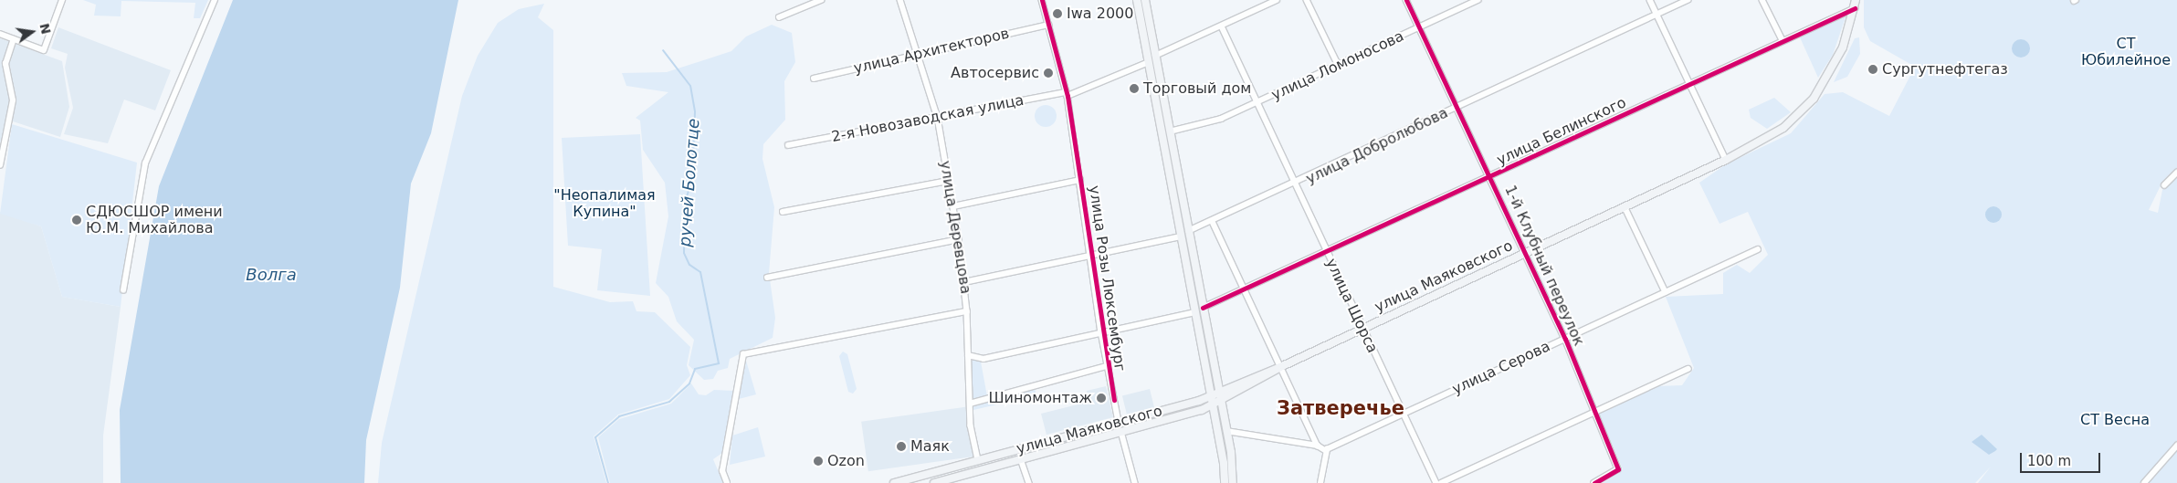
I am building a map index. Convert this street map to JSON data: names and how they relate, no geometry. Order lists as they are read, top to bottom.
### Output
{
  "streets": {
    "main road": ["улица Маяковского"],
    "street": [
      "улица Архитекторов",
      "улица Ломоносова",
      "2-я Новозаводская улица",
      "улица Белинского",
      "улица Добролюбова",
      "улица Деревцова",
      "1-й Клубный переулок",
      "улица Розы Люксембург",
      "улица Щорса",
      "улица Серова"
    ]
  },
  "crossings": [
    ["улица Архитекторов", "улица Деревцова"],
    ["улица Архитекторов", "улица Розы Люксембург"],
    ["улица Ломоносова", "1-й Клубный переулок"],
    ["улица Ломоносова", "улица Щорса"],
    ["2-я Новозаводская улица", "улица Деревцова"],
    ["2-я Новозаводская улица", "улица Розы Люксембург"],
    ["улица Белинского", "1-й Клубный переулок"],
    ["улица Белинского", "улица Маяковского"],
    ["улица Белинского", "улица Щорса"],
    ["улица Добролюбова", "1-й Клубный переулок"],
    ["улица Добролюбова", "улица Щорса"],
    ["улица Деревцова", "улица Маяковского"],
    ["1-й Клубный переулок", "улица Маяковского"],
    ["1-й Клубный переулок", "улица Серова"],
    ["улица Маяковского", "улица Розы Люксембург"],
    ["улица Маяковского", "улица Щорса"],
    ["улица Щорса", "улица Серова"]
  ],
  "districts": ["Затверечье"],
  "water": ["ручей Болотце", "Волга"],
  "parks": ["СТ Юбилейное", "\"Неопалимая Купина\"", "СТ Весна"],
  "places": [
    "Iwa 2000",
    "Сургутнефтегаз",
    "Автосервис",
    "Торговый дом",
    "СДЮСШОР имени Ю.М. Михайлова",
    "Шиномонтаж",
    "Маяк",
    "Ozon"
  ],
  "scale_bar": "100 m",
  "north": "right"
}
